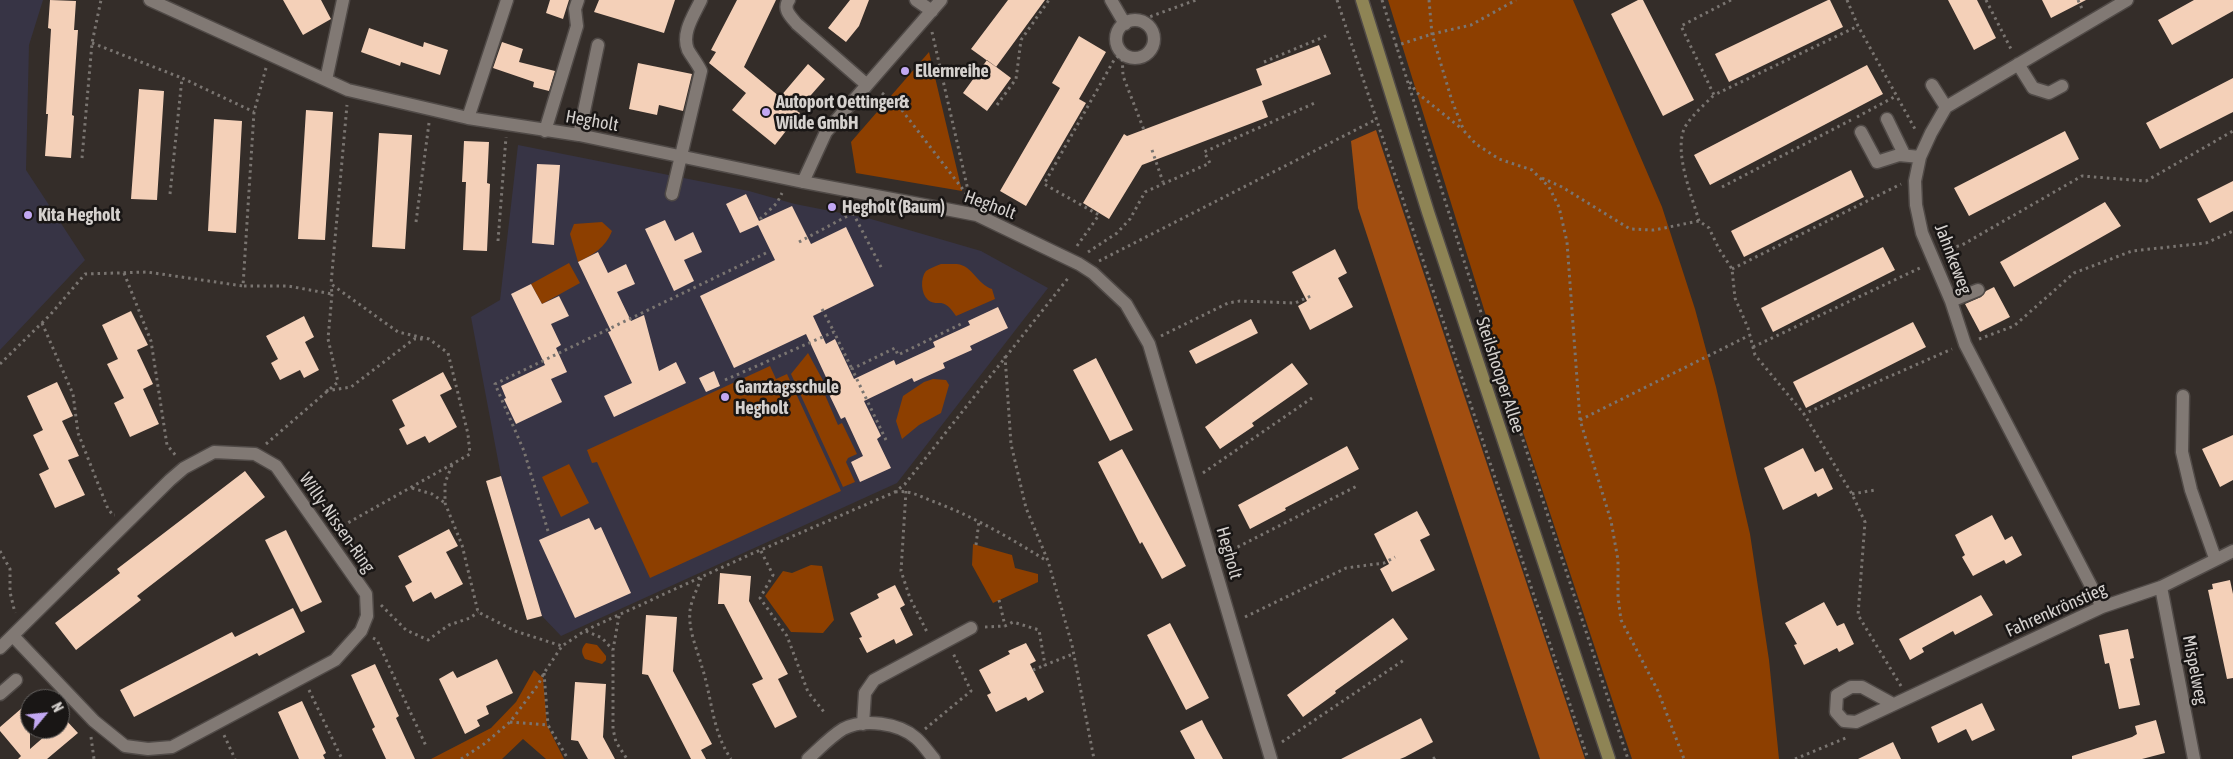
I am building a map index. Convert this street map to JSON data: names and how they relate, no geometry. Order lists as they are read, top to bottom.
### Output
{
  "streets": {
    "main road": ["Steilshooper Allee"],
    "street": [
      "Hegholt",
      "Jahnkeweg",
      "Willy-Nissen-Ring",
      "Fahrenkrönstieg",
      "Mispelweg"
    ]
  },
  "crossings": [
    ["Jahnkeweg", "Fahrenkrönstieg"],
    ["Fahrenkrönstieg", "Mispelweg"]
  ],
  "places": [
    "Ellernreihe",
    "Autoport Oettinger& Wilde GmbH",
    "Hegholt (Baum)",
    "Kita Hegholt",
    "Ganztagsschule Hegholt"
  ],
  "north": "top right"
}
